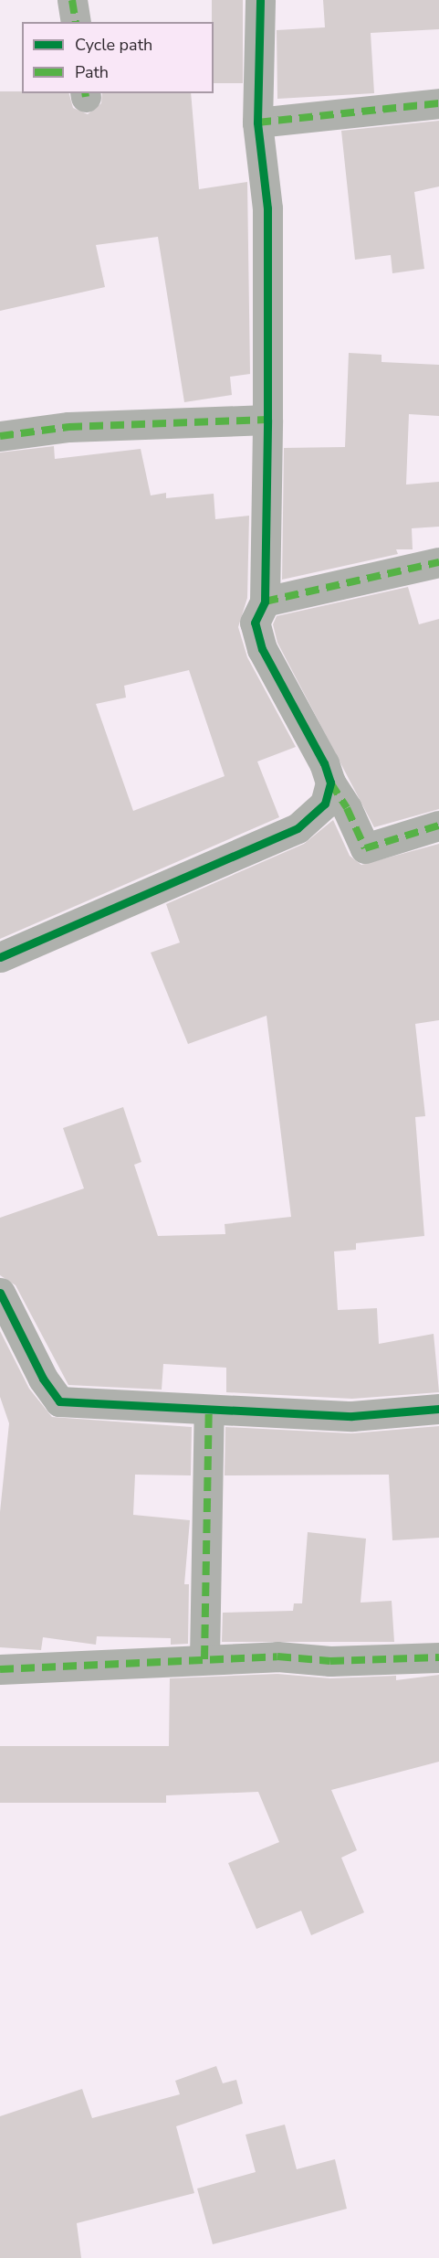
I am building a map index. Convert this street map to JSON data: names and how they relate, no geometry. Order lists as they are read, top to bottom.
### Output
{
  "legend": ["Cycle path", "Path"]
}
